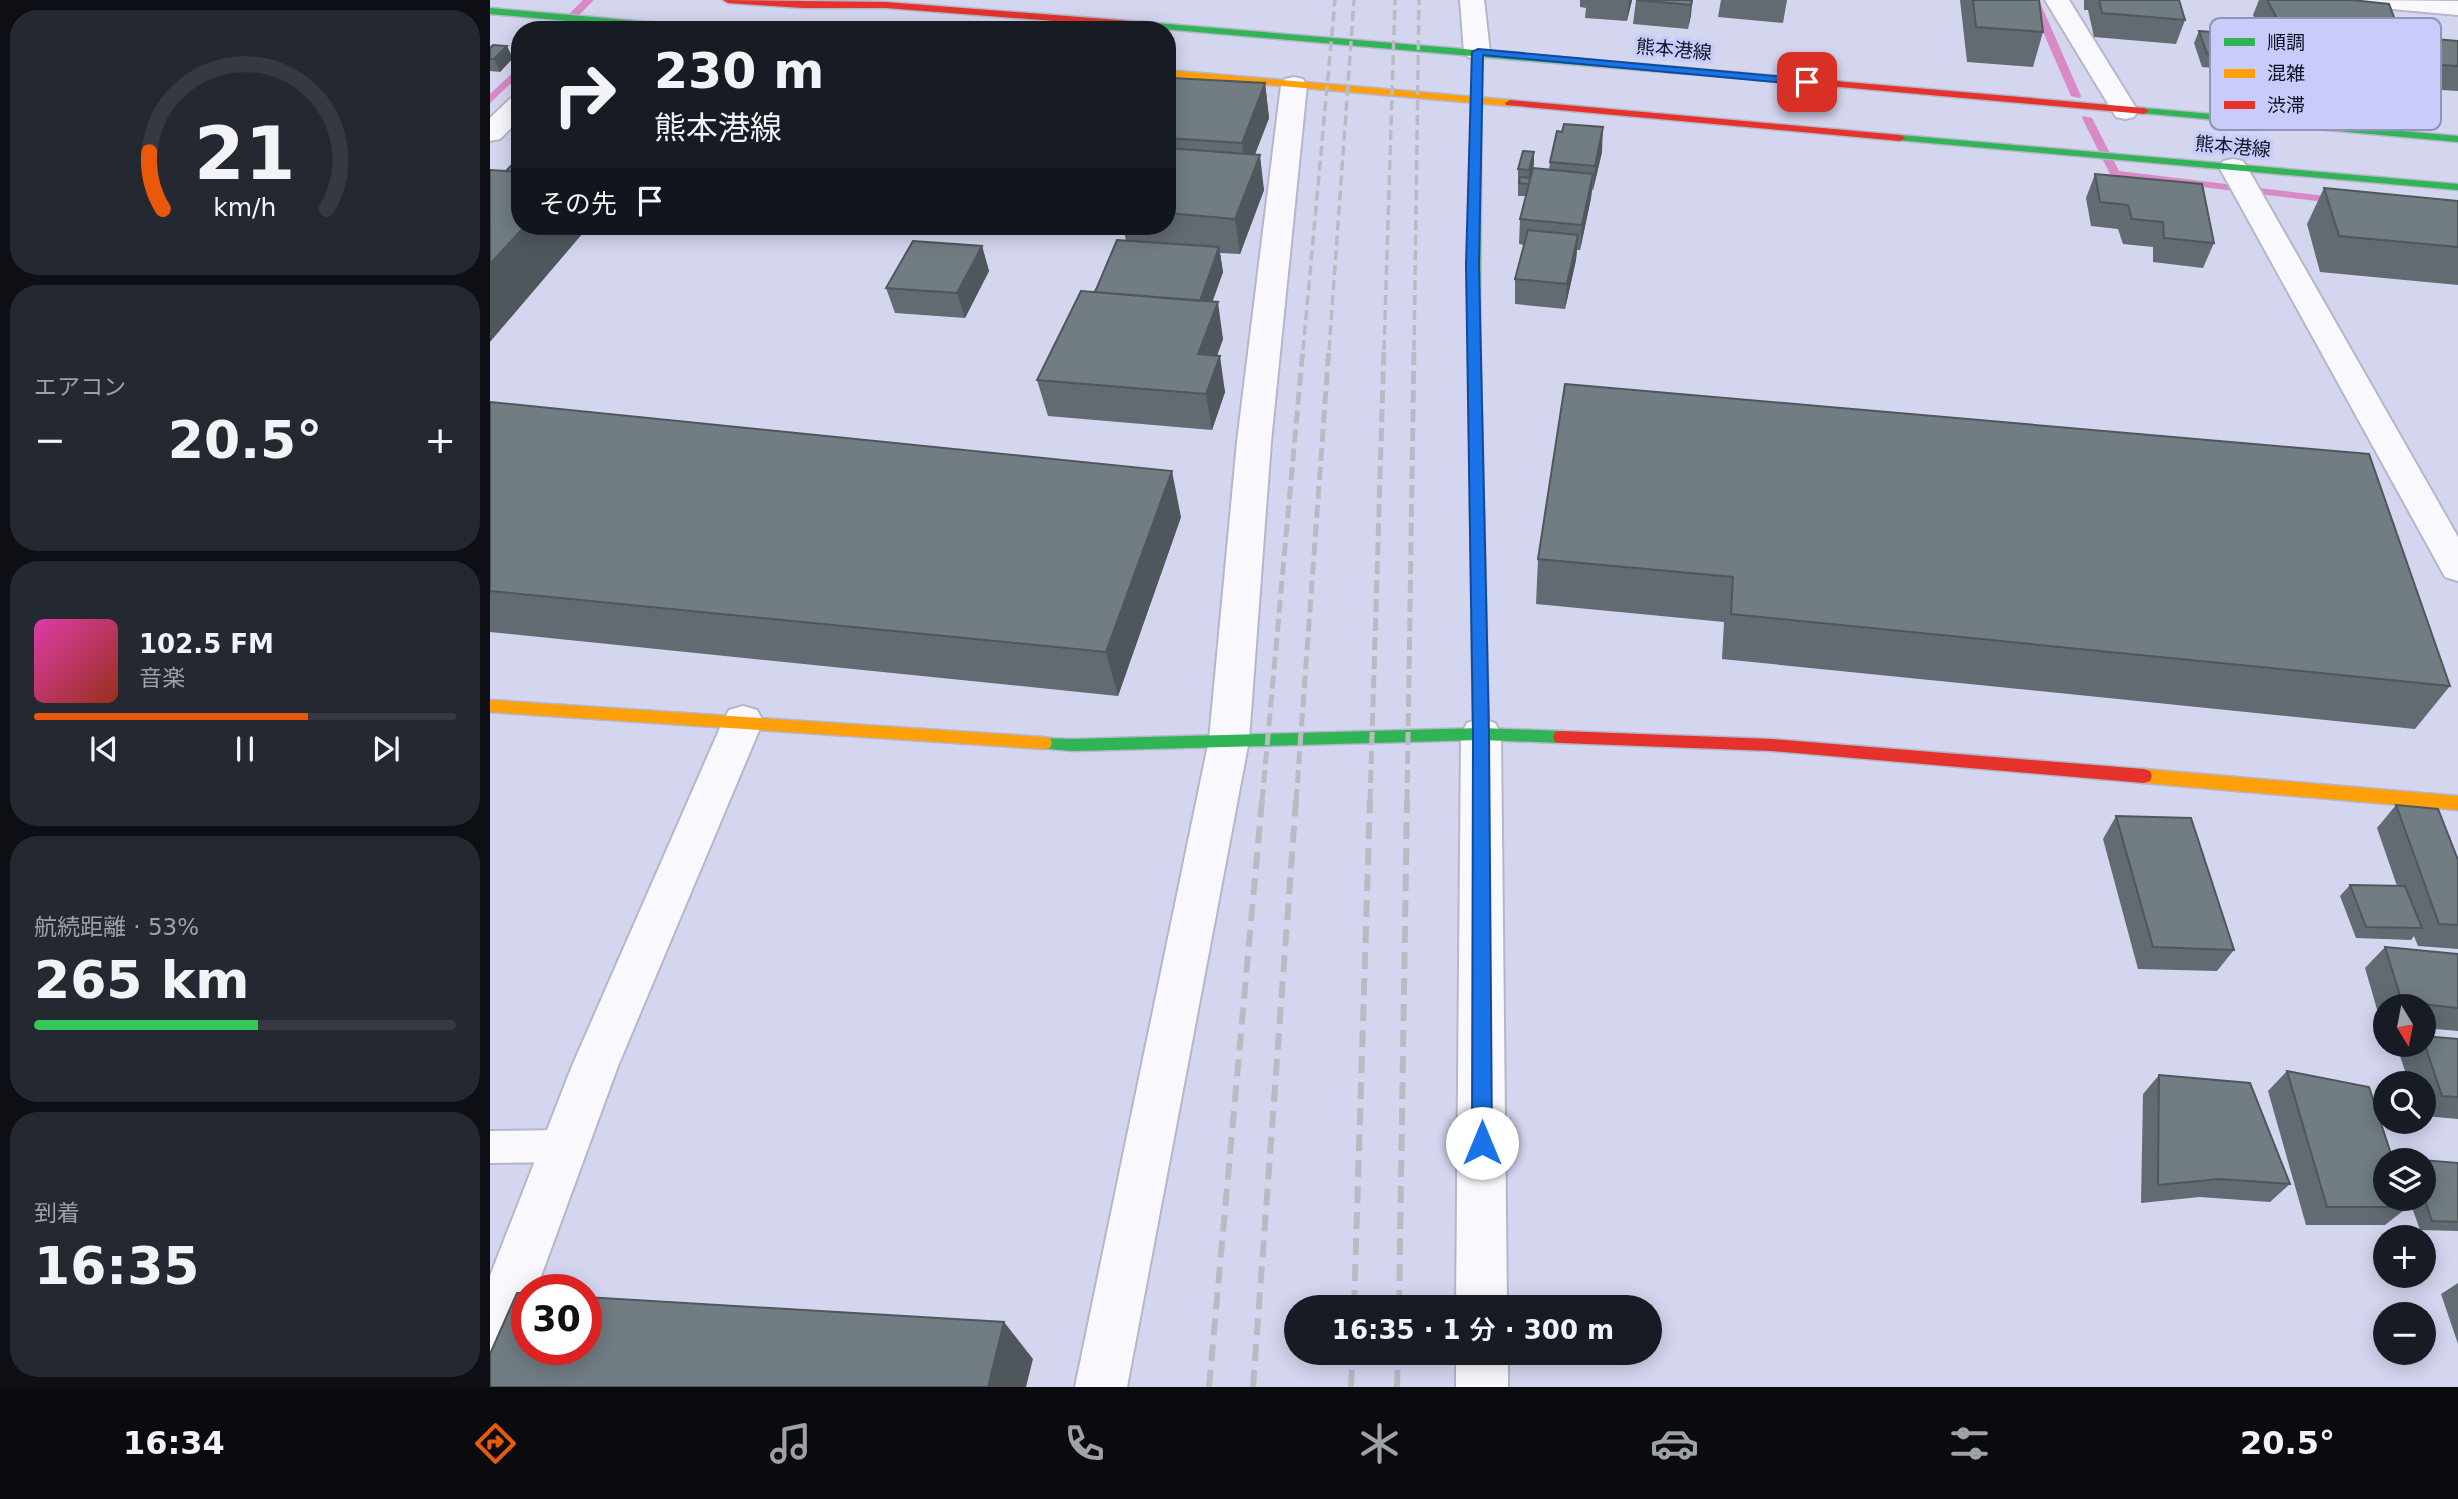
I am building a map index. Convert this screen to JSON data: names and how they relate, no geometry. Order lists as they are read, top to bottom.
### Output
{
  "streets": {
    "main road": ["熊本港線"]
  },
  "legend": ["順調", "混雑", "渋滞"],
  "north": "bottom",
  "page": {
    "turn": ["230 m", "熊本港線"],
    "then": "その先",
    "tile": [
      "エアコン",
      ["航続距離 · 53%", "265 km"],
      ["到着", "16:35"]
    ],
    "heat": ["−", "20.5°", "+"],
    "song": ["102.5 FM", "音楽"],
    "map_buttons": ["+", "−"],
    "limit": "30",
    "trip": "16:35 · 1 分 · 300 m",
    "tabs": ["16:34", "20.5°"],
    "gauge": ["21", "km/h"]
  }
}
